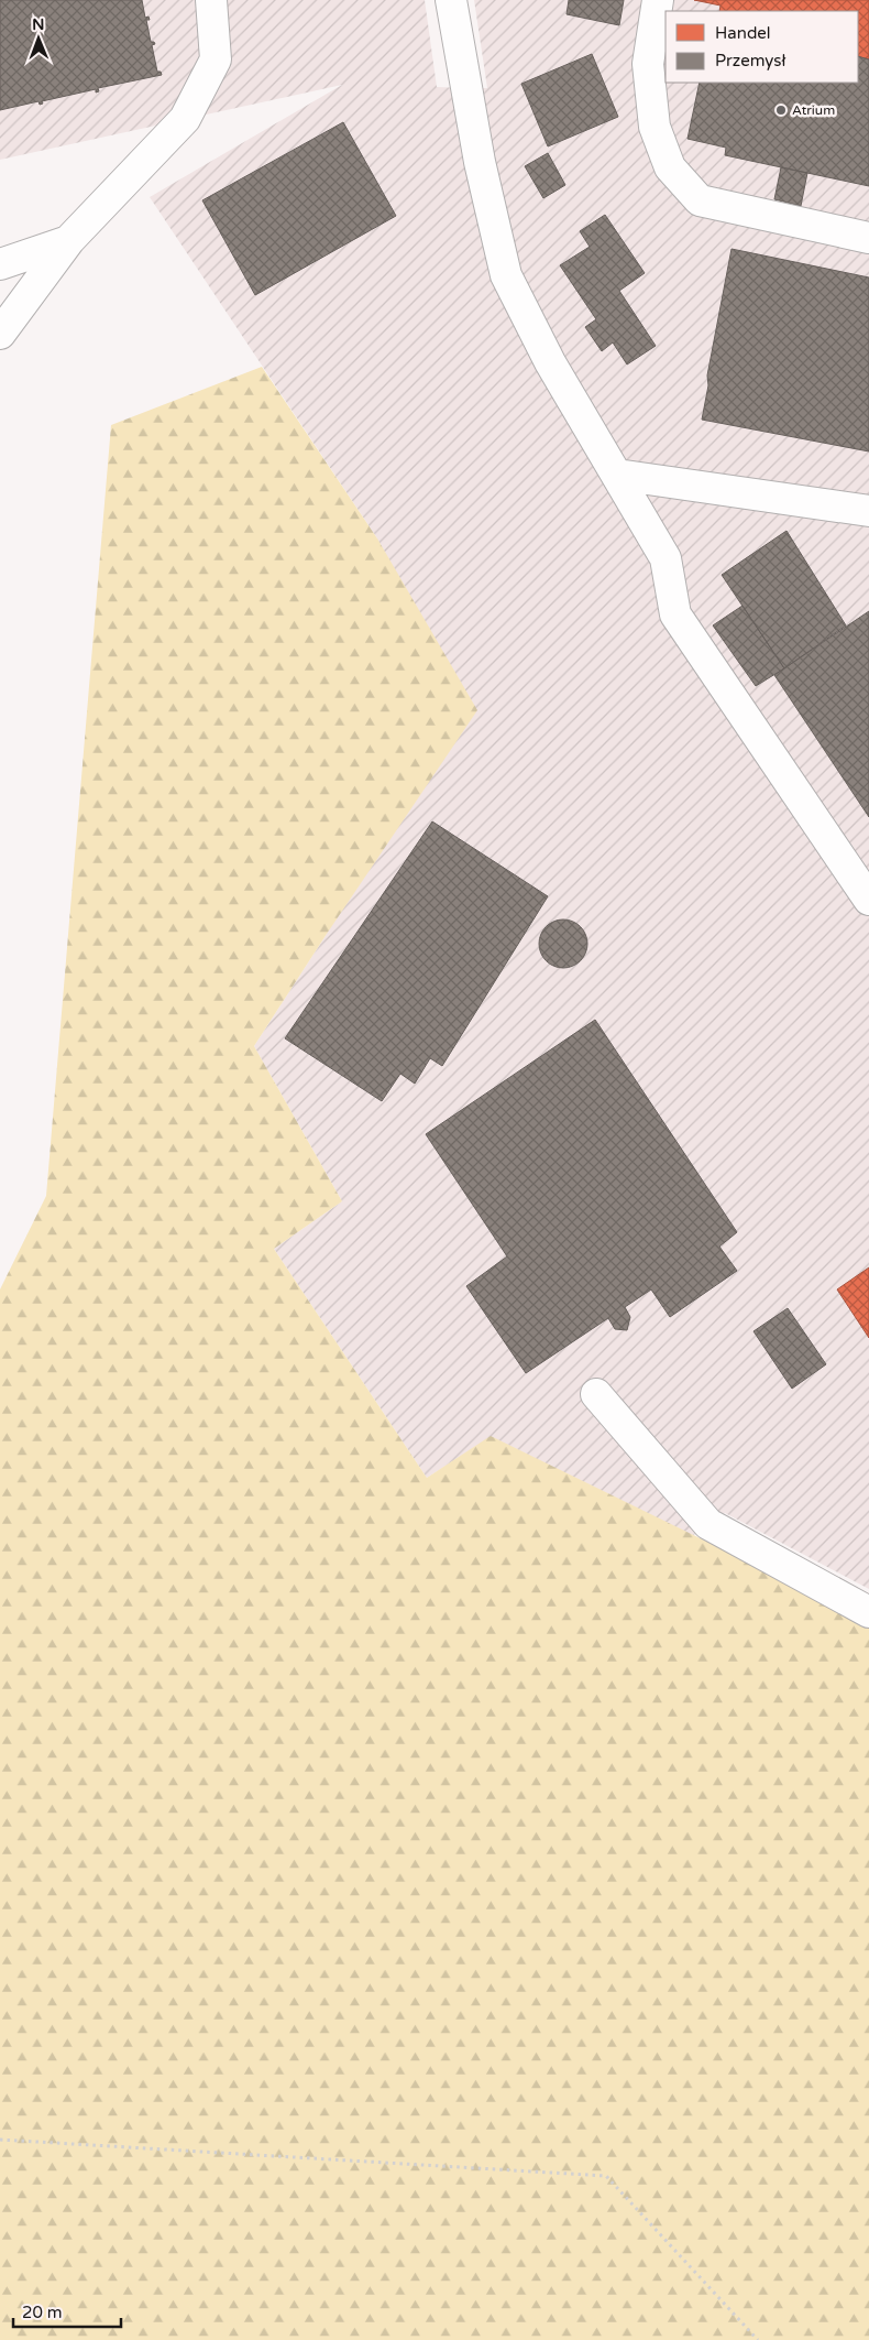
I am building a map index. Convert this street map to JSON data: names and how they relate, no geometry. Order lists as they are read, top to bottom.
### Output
{
  "places": ["Atrium"],
  "legend": ["Handel", "Przemysł"],
  "scale_bar": "20 m",
  "north": "top"
}
